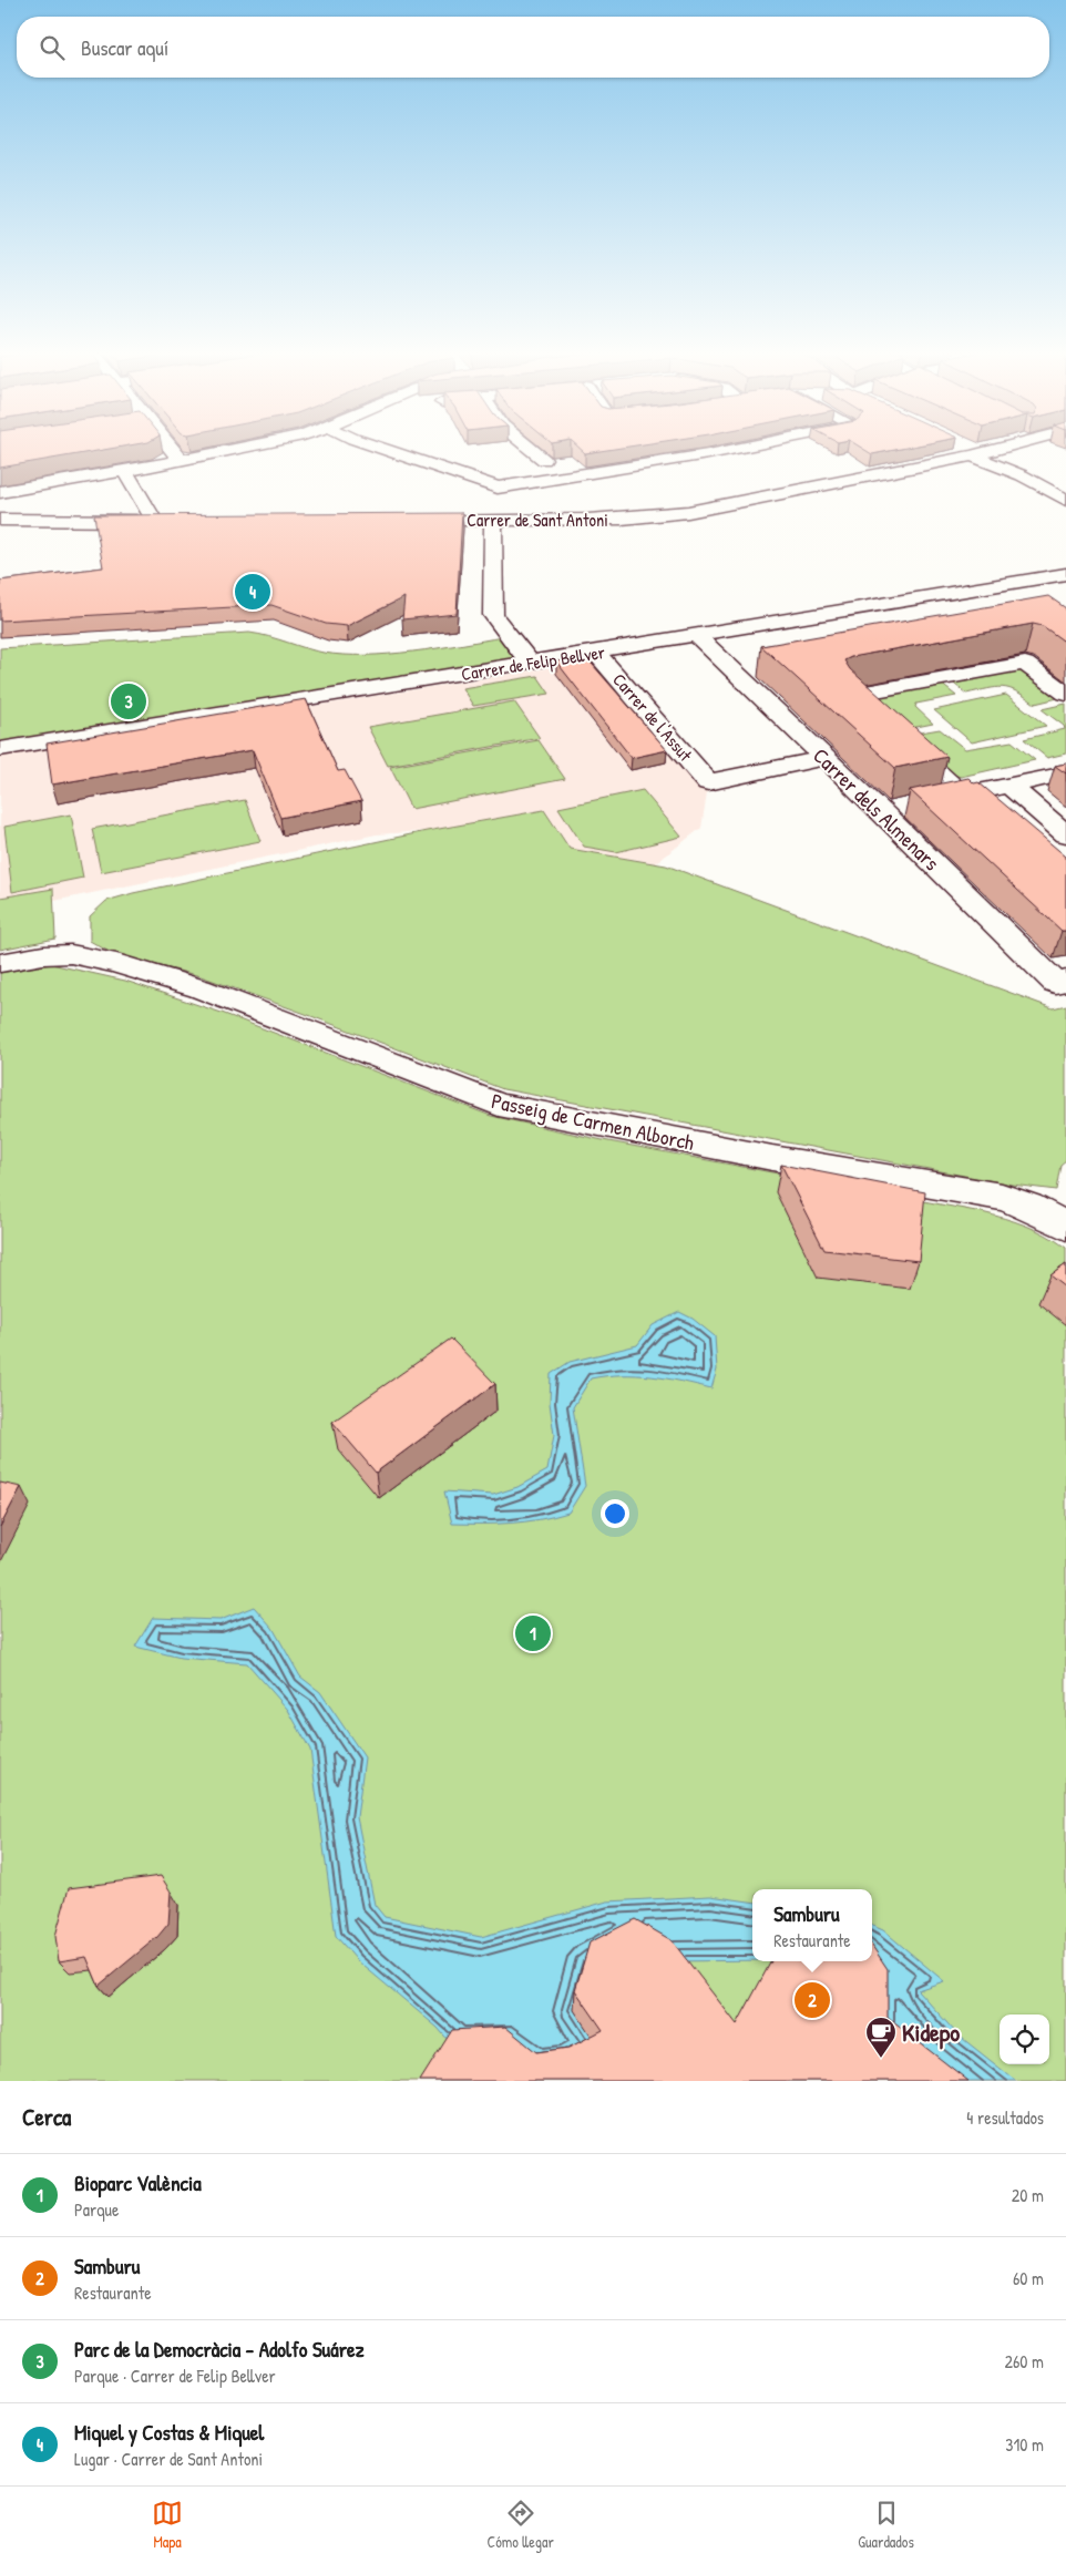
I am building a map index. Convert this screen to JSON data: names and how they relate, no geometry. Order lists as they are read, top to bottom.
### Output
{
  "streets": {
    "street": [
      "Carrer de Sant Antoni",
      "Carrer de Felip Bellver",
      "Carrer de l'Assut",
      "Carrer dels Almenars",
      "Passeig de Carmen Alborch"
    ]
  },
  "crossings": [
    ["Carrer de Felip Bellver", "Carrer de l'Assut"],
    ["Carrer de Felip Bellver", "Carrer dels Almenars"],
    ["Carrer de l'Assut", "Carrer dels Almenars"]
  ],
  "places": {
    "cafe": ["Kidepo"]
  },
  "page": {
    "search": "Buscar aquí",
    "pins": [
      "4",
      "3",
      "1",
      "2"
    ],
    "popup": ["Samburu", "Restaurante"],
    "heading": ["Cerca", "4 resultados"],
    "list": [
      {
        "mark": "1",
        "name": "Bioparc València",
        "note": "Parque",
        "value": "20 m"
      },
      {
        "mark": "2",
        "name": "Samburu",
        "note": "Restaurante",
        "value": "60 m"
      },
      {
        "mark": "3",
        "name": "Parc de la Democràcia - Adolfo Suárez",
        "note": "Parque · Carrer de Felip Bellver",
        "value": "260 m"
      },
      {
        "mark": "4",
        "name": "Miquel y Costas & Miquel",
        "note": "Lugar · Carrer de Sant Antoni",
        "value": "310 m"
      }
    ],
    "nav": ["Mapa", "Cómo llegar", "Guardados"]
  }
}
